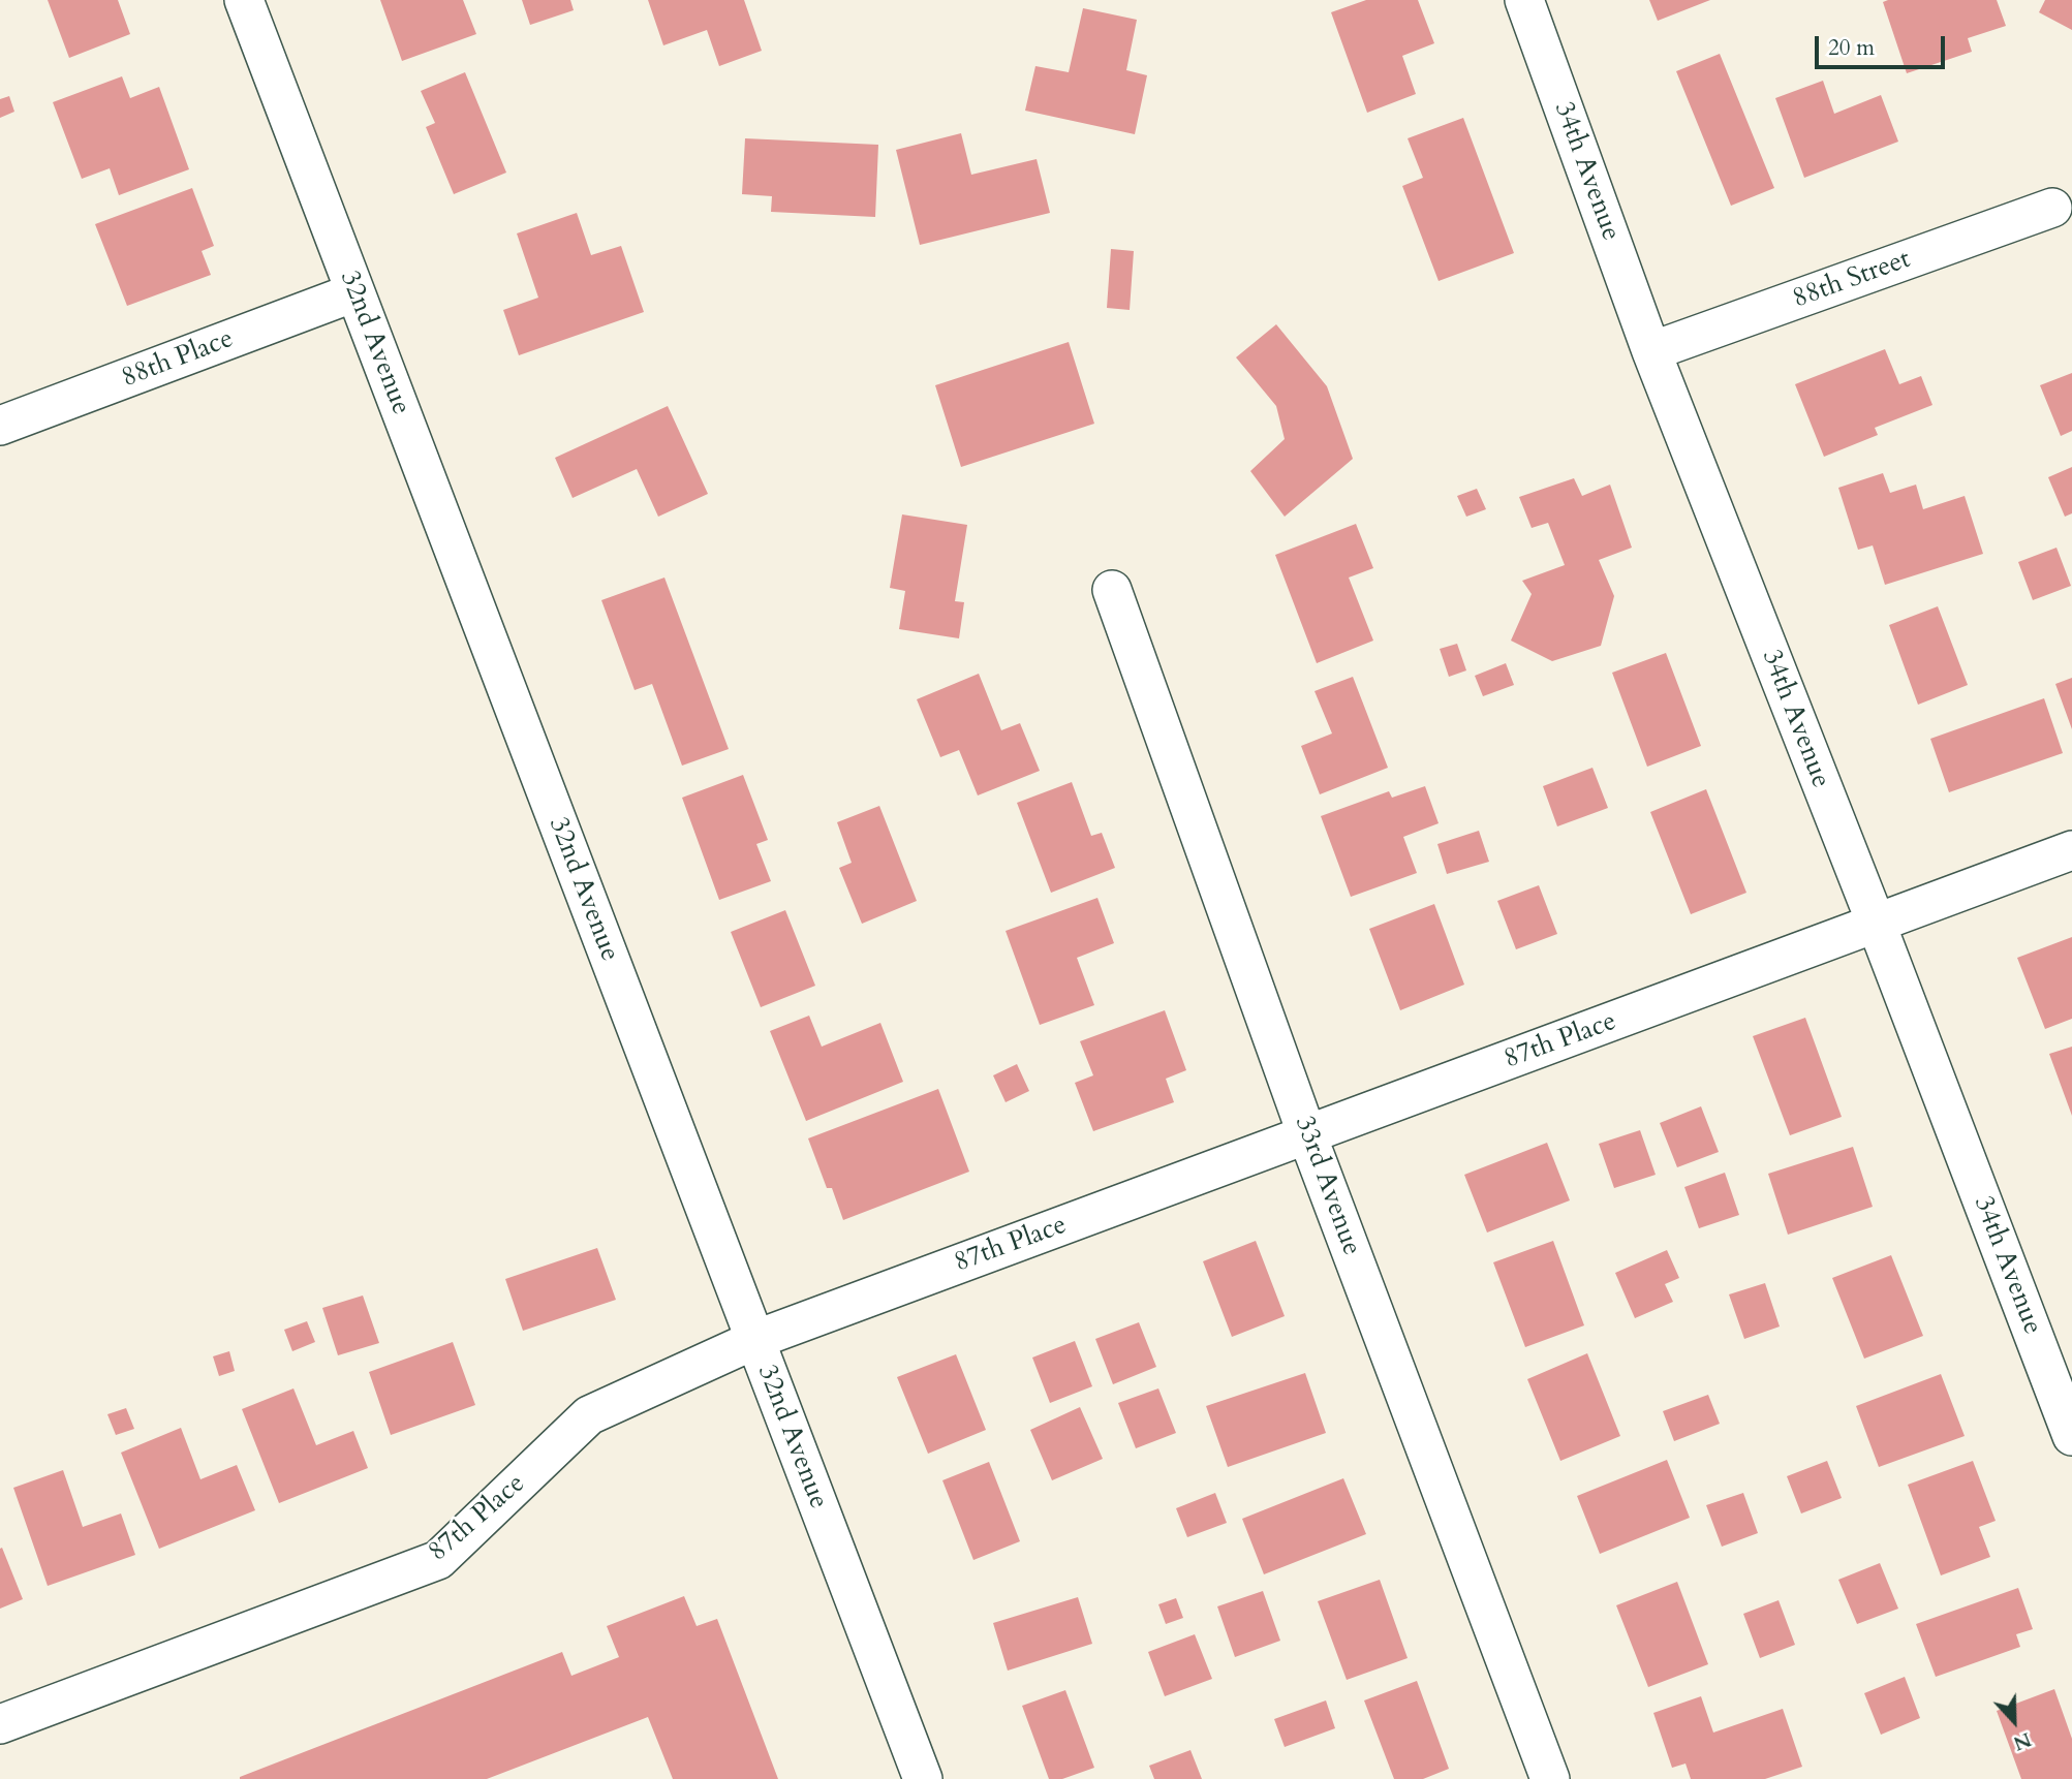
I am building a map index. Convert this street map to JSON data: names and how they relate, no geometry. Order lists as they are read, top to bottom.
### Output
{
  "streets": {
    "street": [
      "34th Avenue",
      "88th Street",
      "32nd Avenue",
      "88th Place",
      "87th Place",
      "33rd Avenue"
    ]
  },
  "crossings": [
    ["34th Avenue", "88th Street"],
    ["34th Avenue", "87th Place"],
    ["32nd Avenue", "88th Place"],
    ["32nd Avenue", "87th Place"],
    ["87th Place", "33rd Avenue"]
  ],
  "scale_bar": "20 m",
  "north": "bottom"
}
